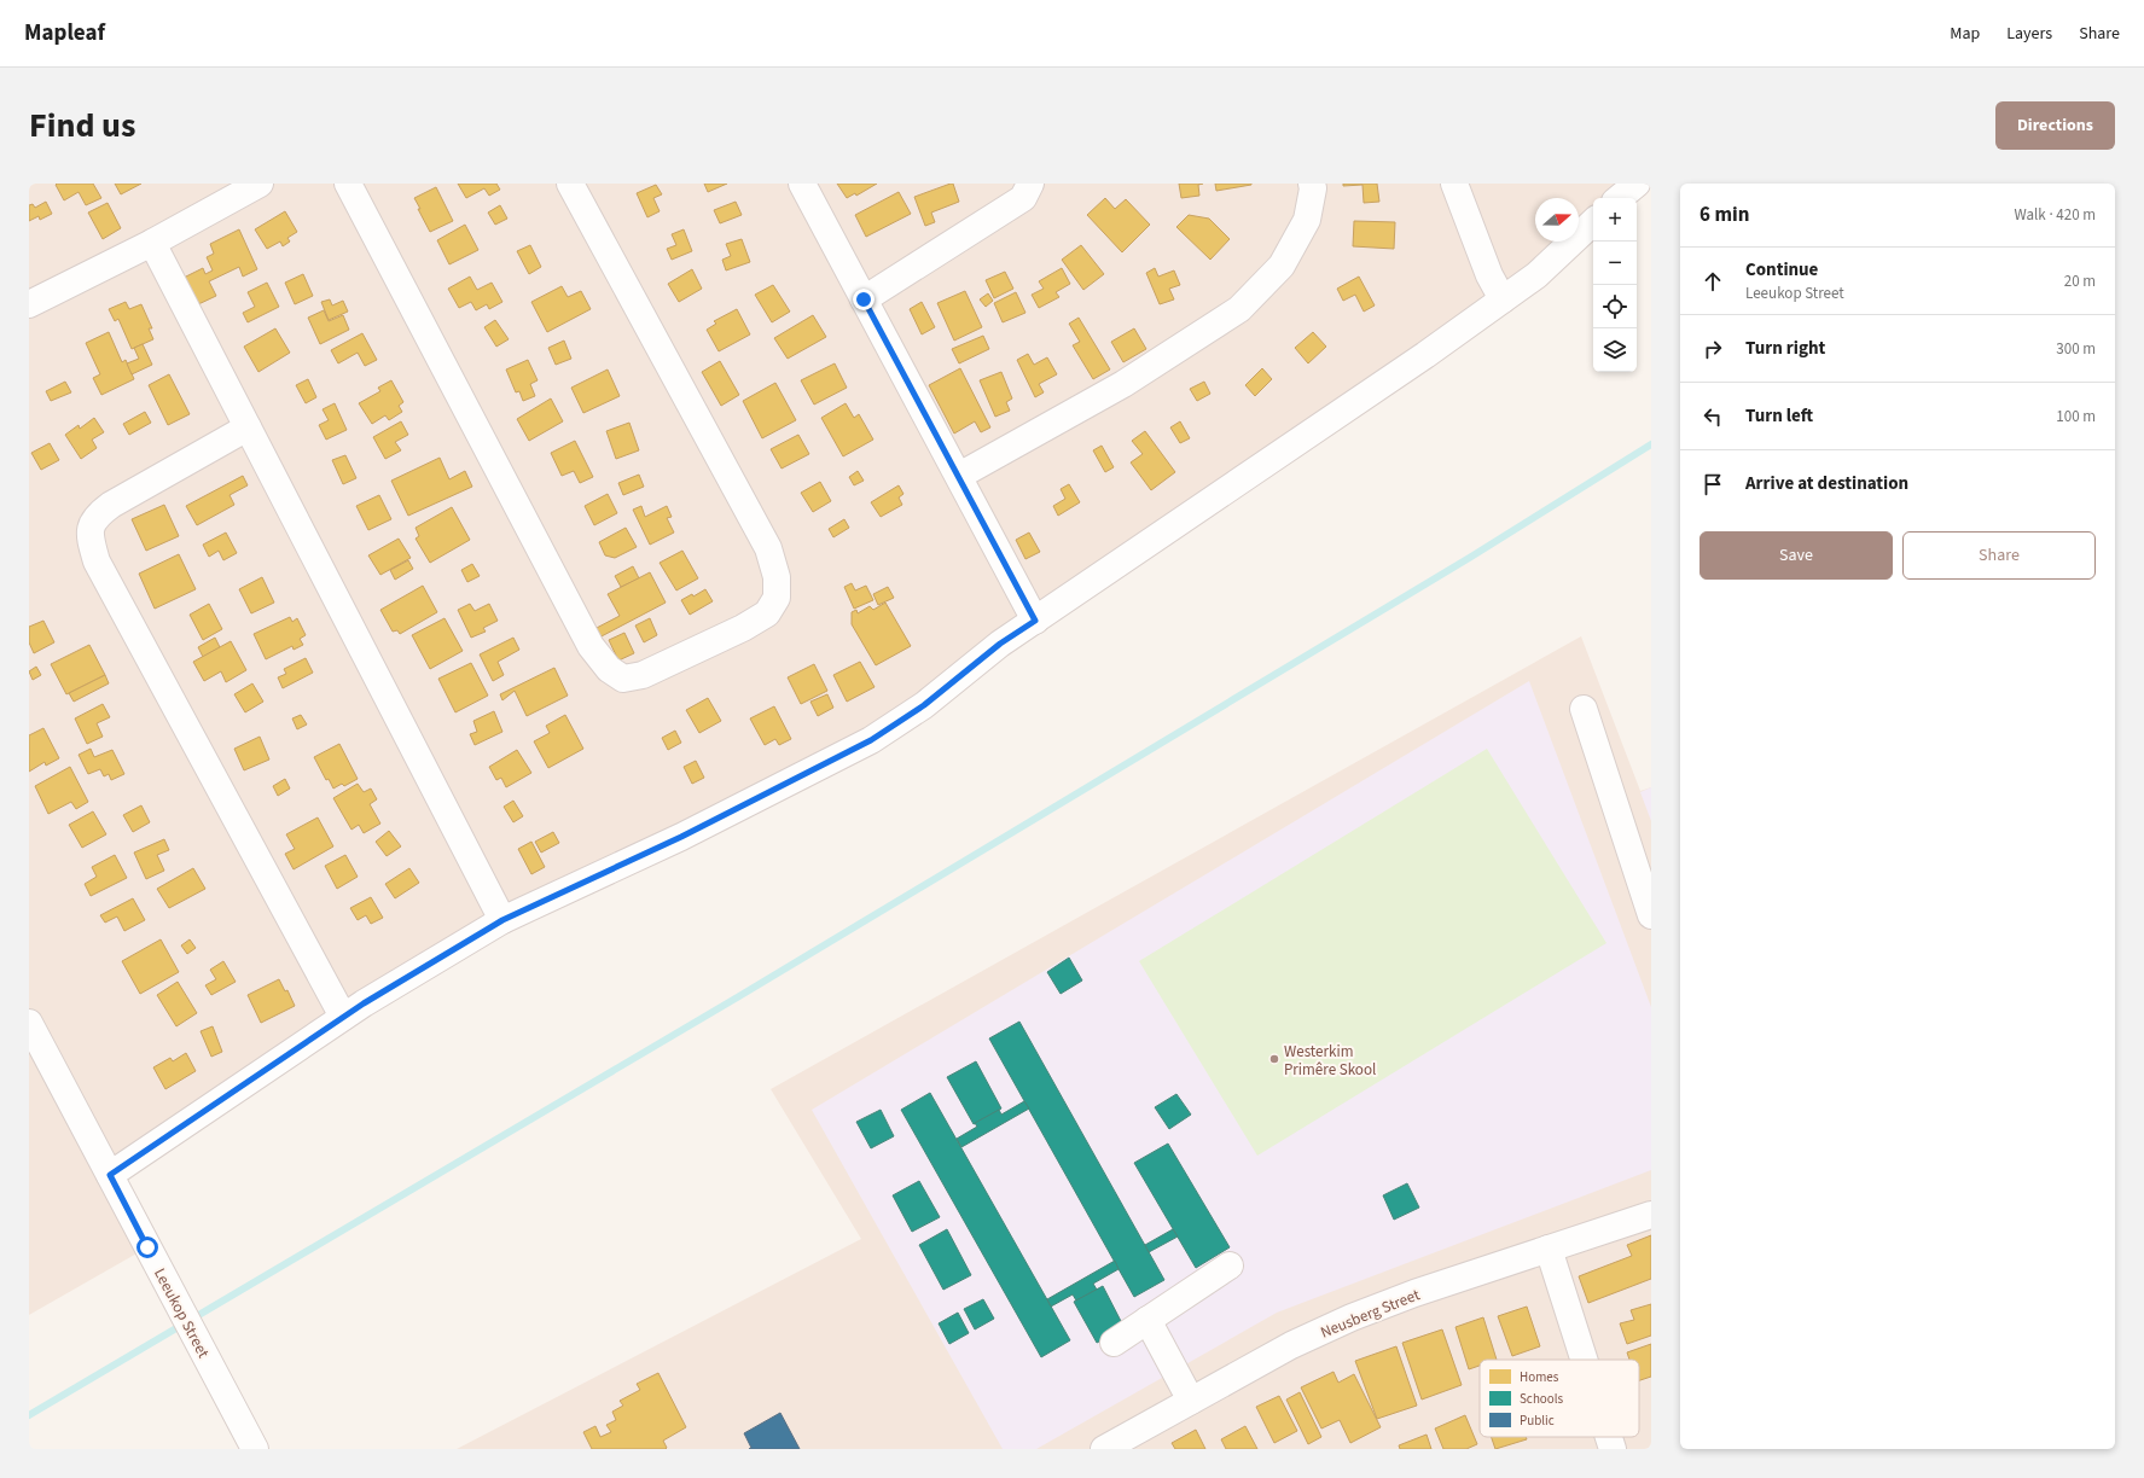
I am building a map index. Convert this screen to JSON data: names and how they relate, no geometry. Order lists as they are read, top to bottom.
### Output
{
  "streets": {
    "street": ["Leeukop Street", "Neusberg Street"]
  },
  "places": ["Westerkim Primêre Skool"],
  "legend": ["Homes", "Schools", "Public"],
  "north": "right",
  "page": {
    "header": "Mapleaf",
    "nav": ["Map", "Layers", "Share"],
    "title": "Find us",
    "buttons": [
      "Directions",
      ["Save", "Share"]
    ],
    "heading": ["6 min", "Walk · 420 m"],
    "map_buttons": ["+", "−"],
    "list": [
      ["Continue", "Leeukop Street", "20 m"],
      ["Turn right", "300 m"],
      ["Turn left", "100 m"],
      "Arrive at destination"
    ]
  }
}
